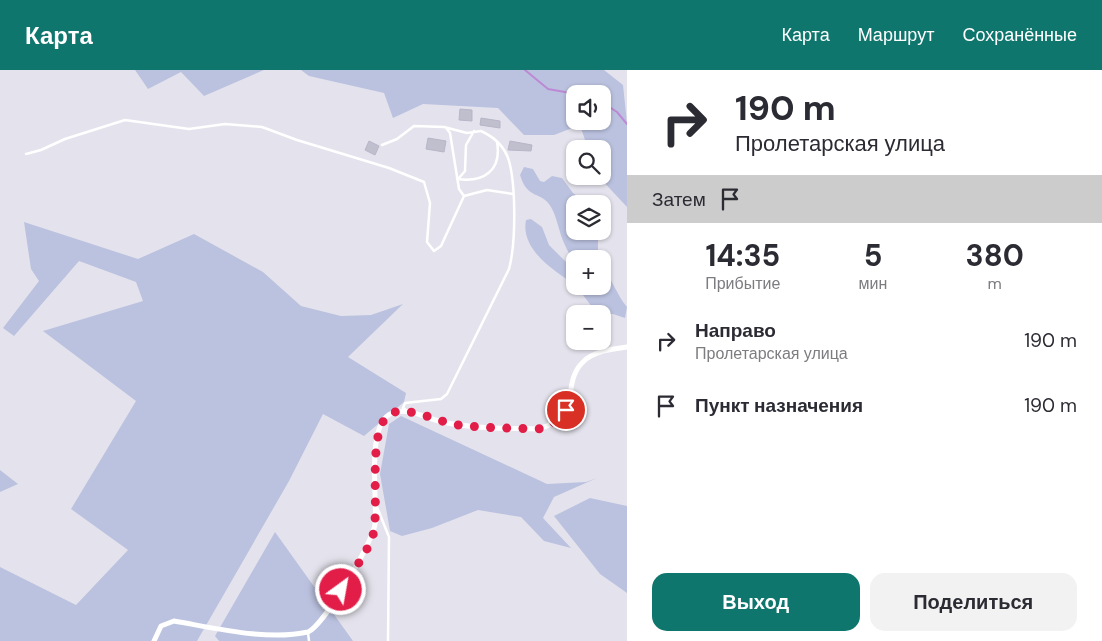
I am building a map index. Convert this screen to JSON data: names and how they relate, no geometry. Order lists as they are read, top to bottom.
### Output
{
  "page": {
    "header": "Карта",
    "nav": ["Карта", "Маршрут", "Сохранённые"],
    "turn": ["190 m", "Пролетарская улица"],
    "map_buttons": ["+", "−"],
    "then": "Затем",
    "eta": [
      "14:35",
      "Прибытие",
      "5",
      "мин",
      "380",
      "m"
    ],
    "list": [
      {
        "name": "Направо",
        "note": "Пролетарская улица",
        "value": "190 m"
      },
      {
        "name": "Пункт назначения",
        "value": "190 m"
      }
    ],
    "buttons": ["Выход", "Поделиться"]
  }
}
